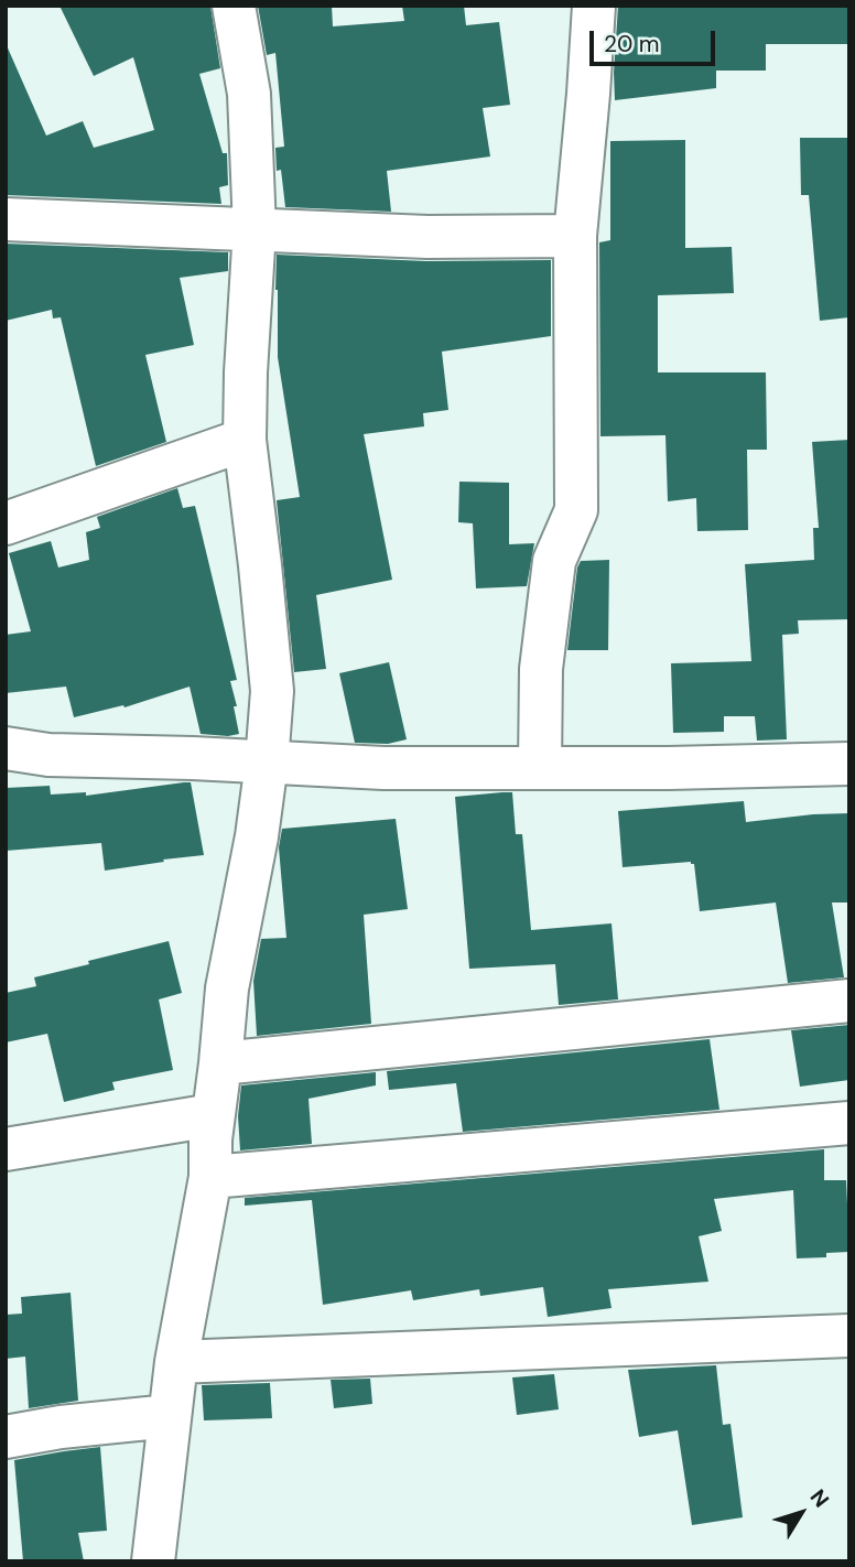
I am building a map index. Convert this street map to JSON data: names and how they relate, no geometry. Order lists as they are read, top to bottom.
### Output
{
  "scale_bar": "20 m",
  "north": "top right"
}
